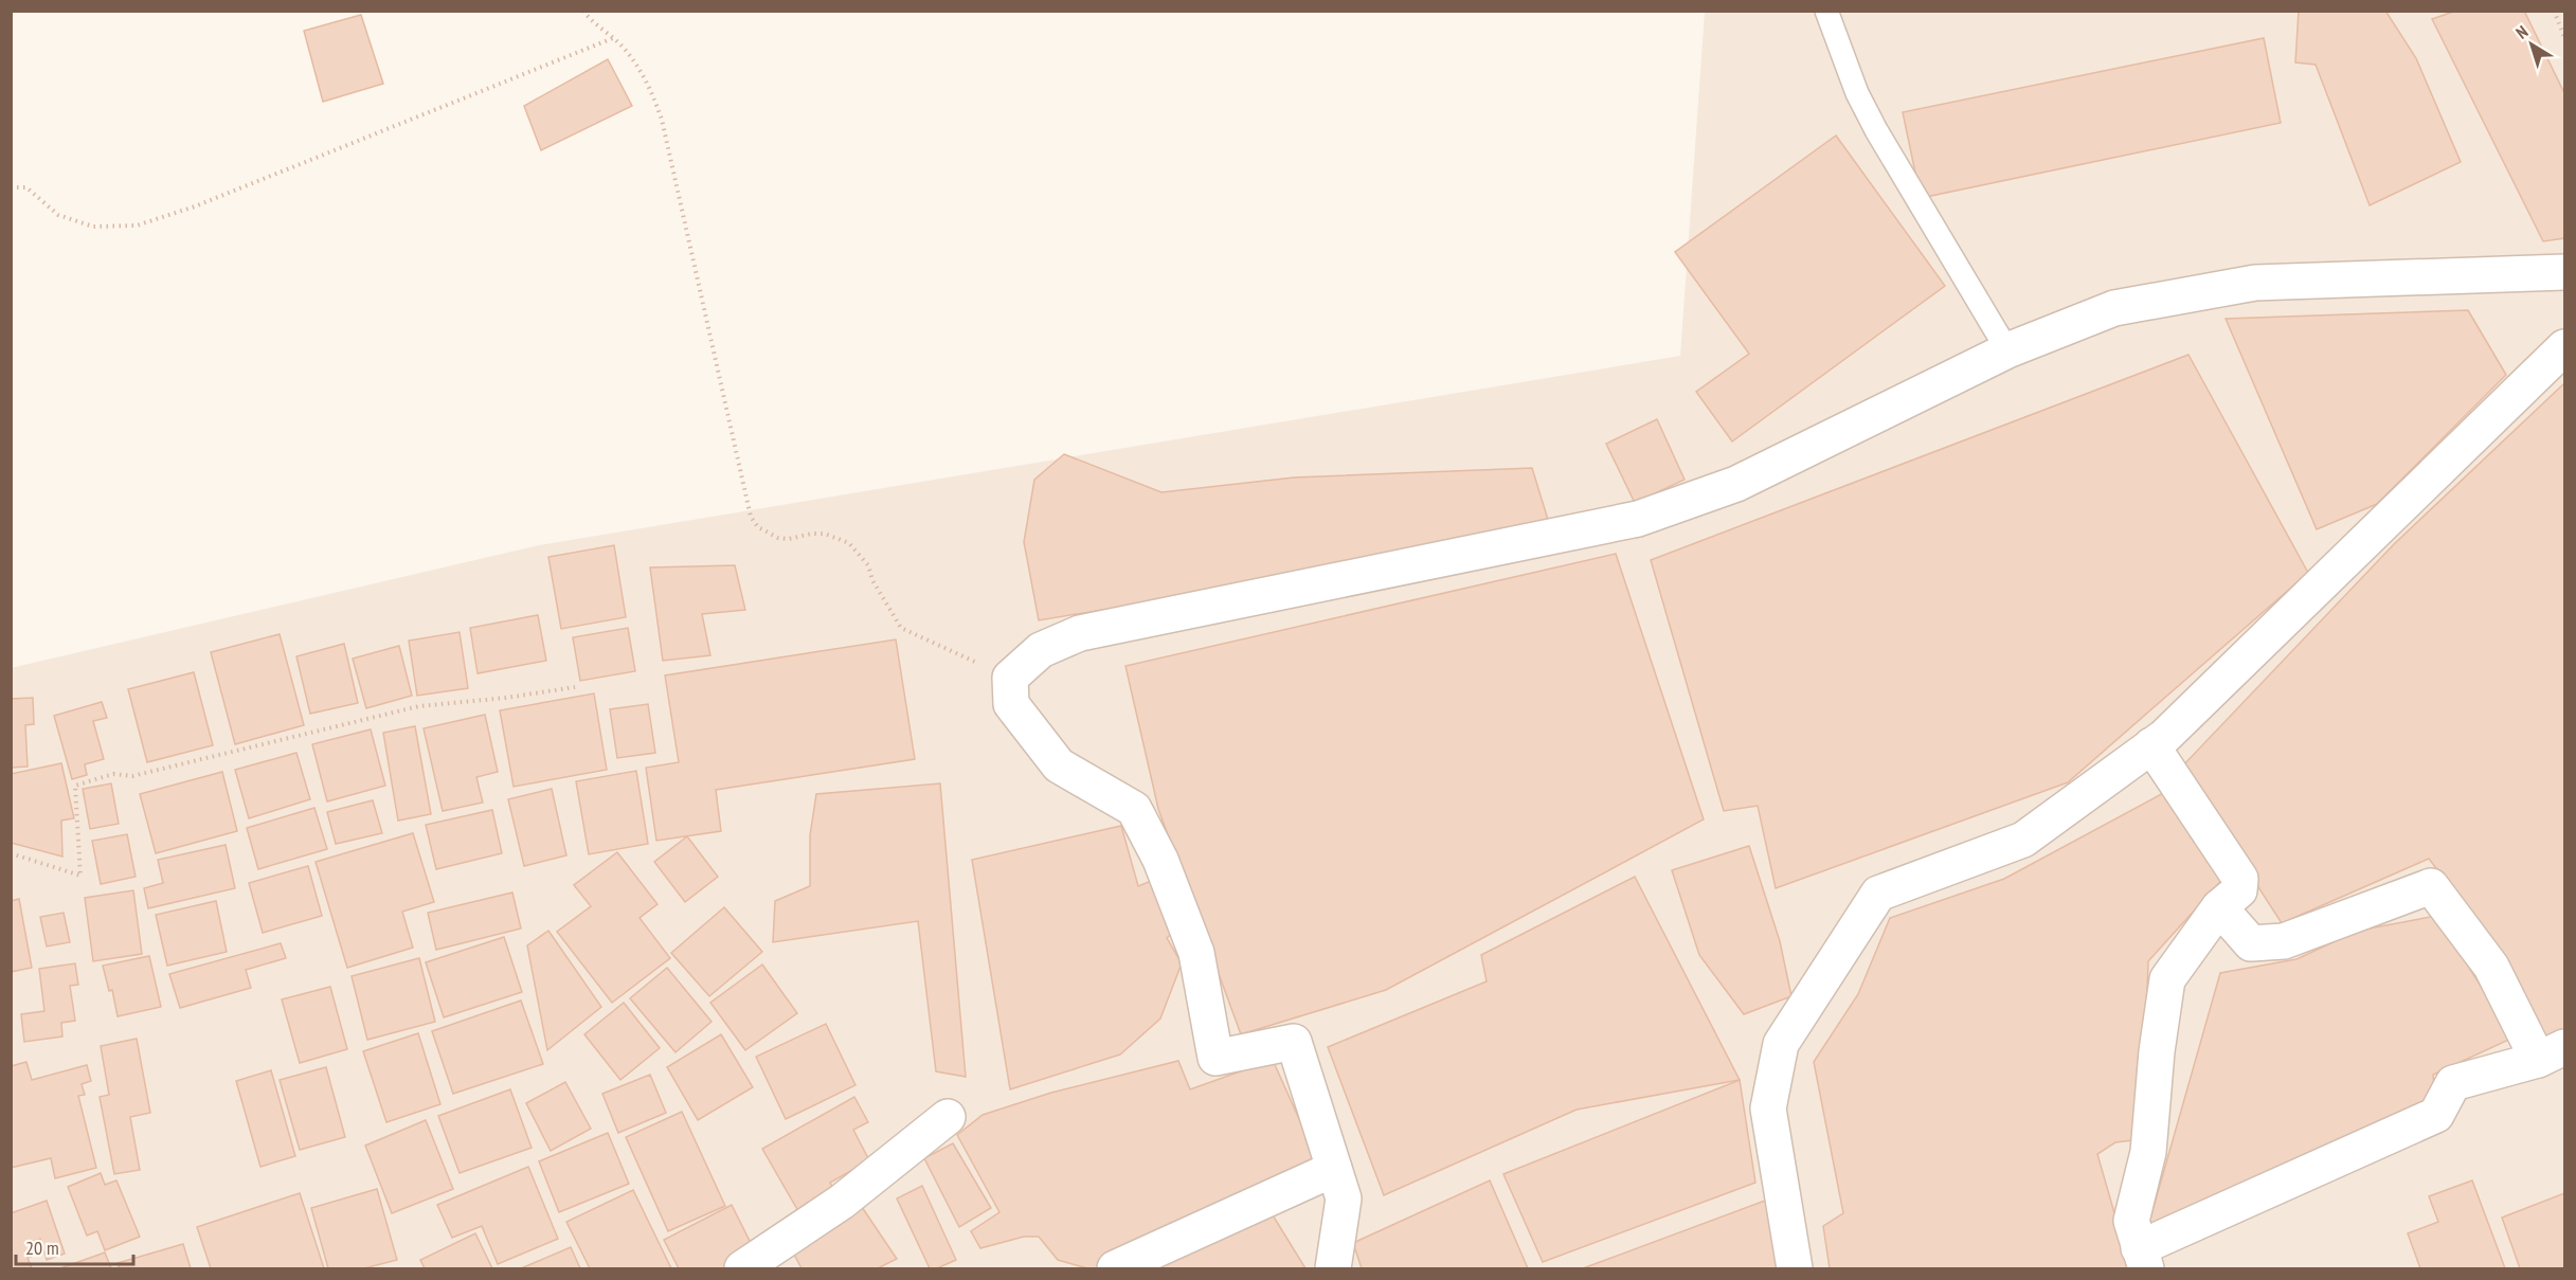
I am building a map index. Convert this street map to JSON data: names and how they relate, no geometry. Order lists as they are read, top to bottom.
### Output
{
  "scale_bar": "20 m",
  "north": "top left"
}
